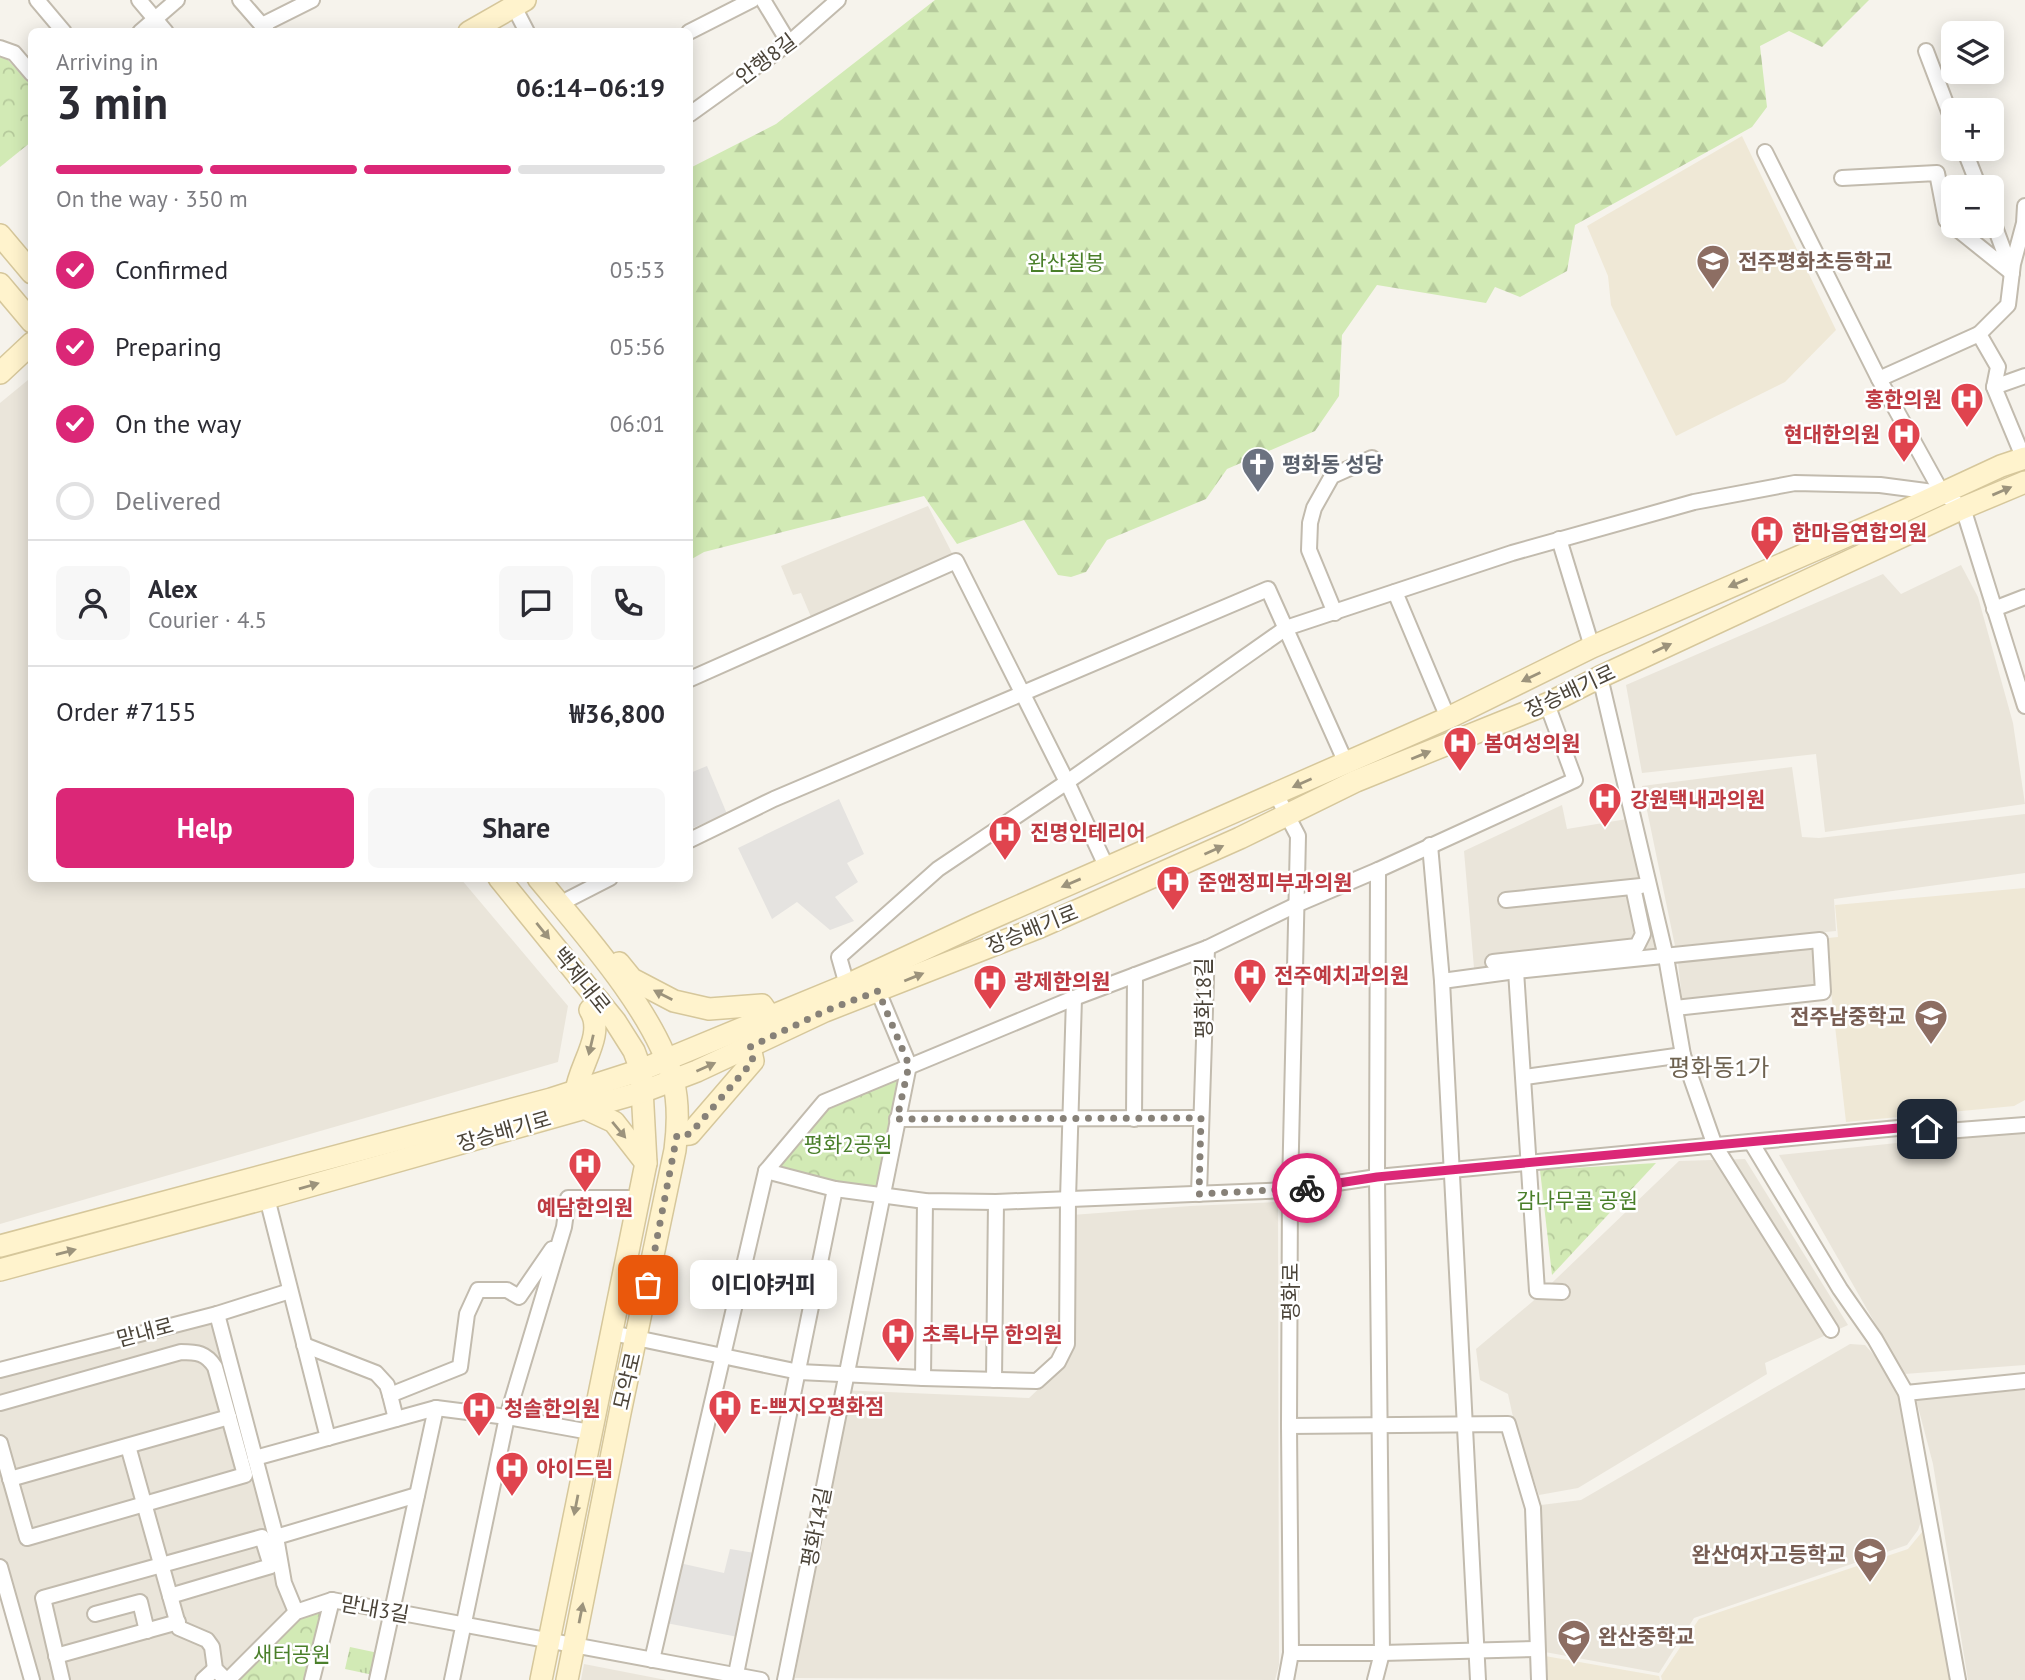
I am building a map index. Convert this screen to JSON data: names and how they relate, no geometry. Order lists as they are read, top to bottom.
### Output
{
  "streets": {
    "street": [
      "안행8길",
      "장승배기로",
      "백제대로",
      "평화18길",
      "평화로",
      "맏내로",
      "모악로",
      "평화14길",
      "맏내3길"
    ]
  },
  "crossings": [
    ["장승배기로", "백제대로"],
    ["장승배기로", "평화로"],
    ["장승배기로", "모악로"],
    ["백제대로", "모악로"],
    ["모악로", "맏내3길"]
  ],
  "districts": ["평화동1가"],
  "parks": [
    "완산칠봉",
    "평화2공원",
    "감나무골 공원",
    "새터공원"
  ],
  "places": {
    "school or university": [
      "전주평화초등학교",
      "전주남중학교",
      "완산여자고등학교",
      "완산중학교"
    ],
    "hospital": [
      "홍한의원",
      "현대한의원",
      "한마음연합의원",
      "봄여성의원",
      "강원택내과의원",
      "진명인테리어",
      "준앤정피부과의원",
      "전주예치과의원",
      "광제한의원",
      "예담한의원",
      "초록나무 한의원",
      "E-쁘지오평화점",
      "청솔한의원",
      "아이드림"
    ],
    "church": ["평화동 성당"],
    "other": ["이디야커피"]
  },
  "page": {
    "map_buttons": ["+", "−"],
    "heading": ["3 min", "Arriving in", "06:14–06:19"],
    "panel": [
      "Alex",
      "Courier · 4.5",
      "Order #7155",
      "₩36,800"
    ],
    "bar": "On the way · 350 m",
    "list": [
      ["Confirmed", "05:53"],
      ["Preparing", "05:56"],
      ["On the way", "06:01"],
      "Delivered"
    ],
    "buttons": ["Help", "Share"],
    "bubble": "이디야커피"
  }
}
